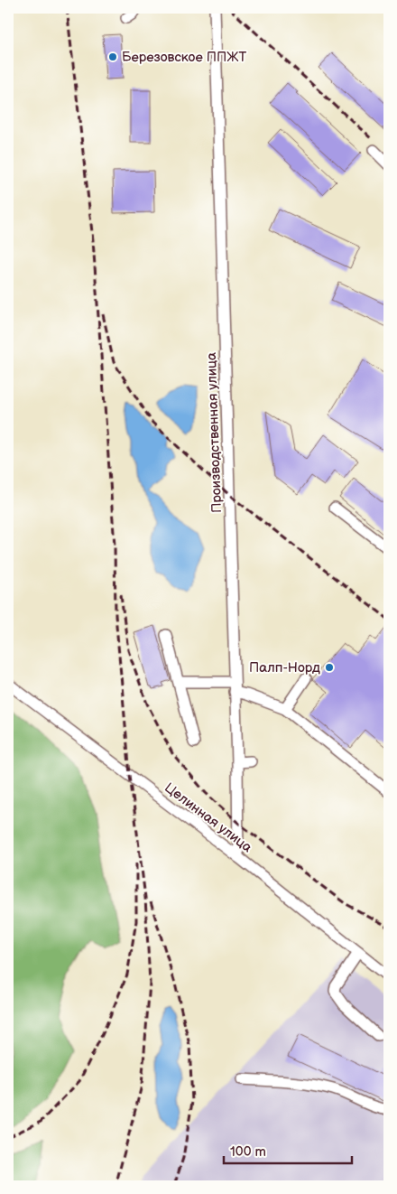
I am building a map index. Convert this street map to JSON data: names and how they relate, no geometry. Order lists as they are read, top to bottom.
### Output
{
  "streets": {
    "street": ["Производственная улица", "Целинная улица"]
  },
  "crossings": [
    ["Производственная улица", "Целинная улица"]
  ],
  "places": ["Березовское ППЖТ", "Палп-Норд"],
  "scale_bar": "100 m"
}
